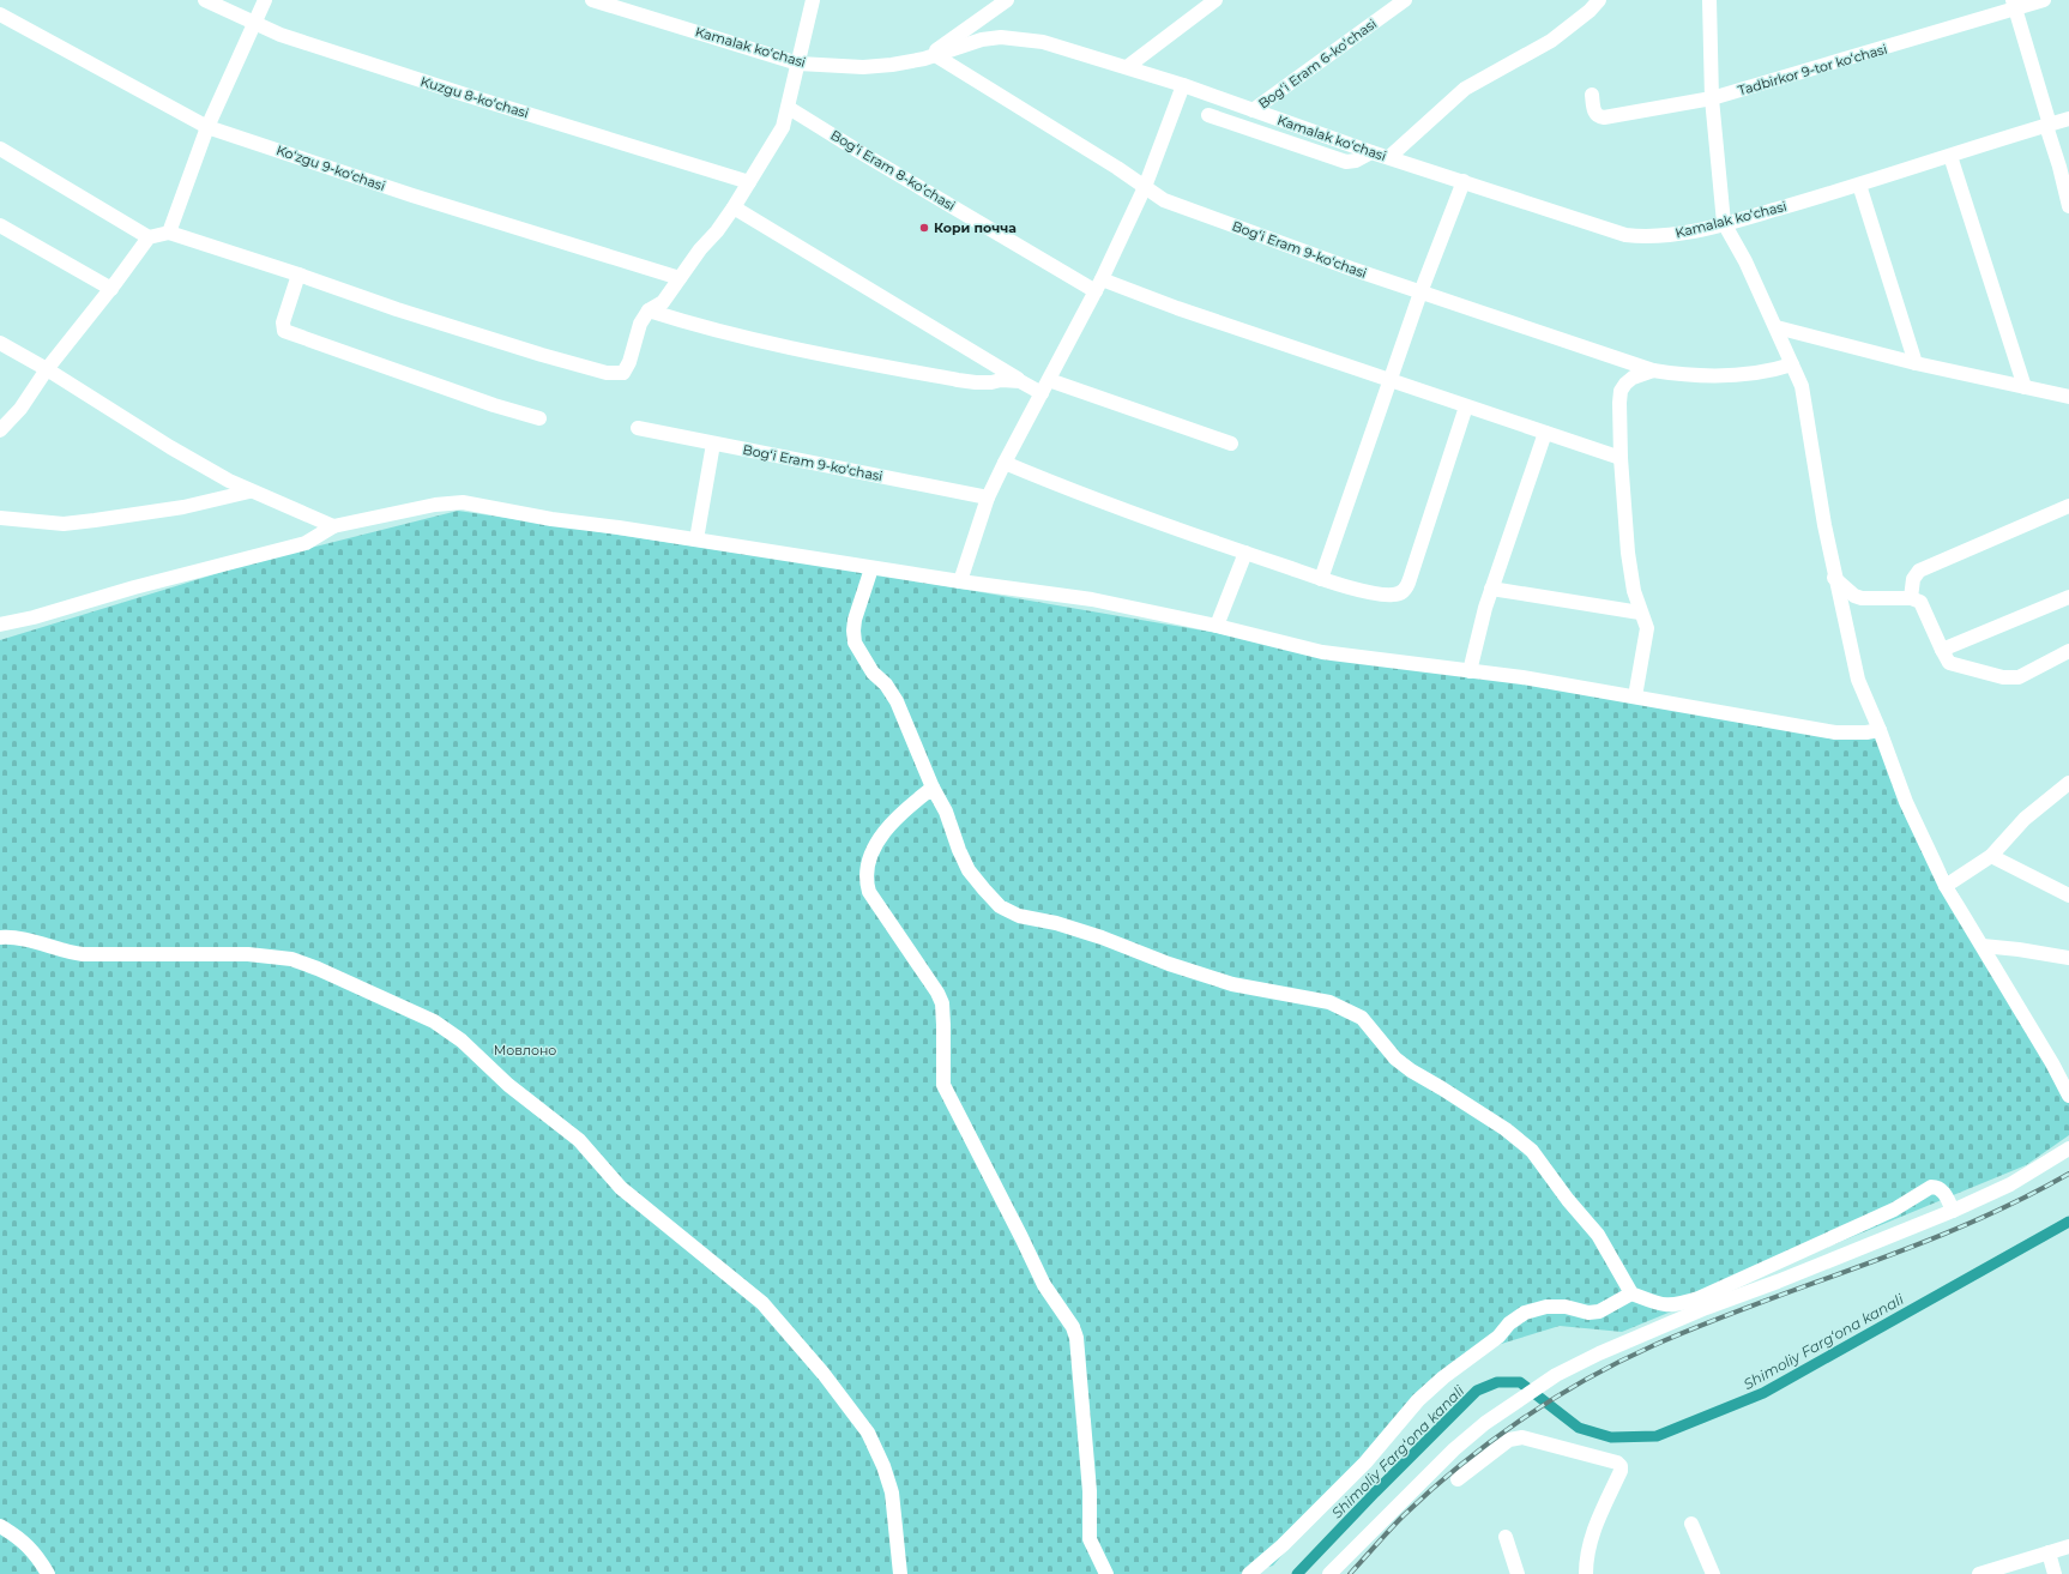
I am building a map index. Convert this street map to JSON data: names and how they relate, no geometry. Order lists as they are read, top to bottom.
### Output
{
  "streets": {
    "street": [
      "Kamalak koʻchasi",
      "Bogʻi Eram 6-koʻchasi",
      "Tadbirkor 9-tor koʻchasi",
      "Kuzgu 8-koʻchasi",
      "Koʻzgu 9-koʻchasi",
      "Bogʻi Eram 8-koʻchasi",
      "Bogʻi Eram 9-koʻchasi"
    ]
  },
  "crossings": [
    ["Kamalak koʻchasi", "Bogʻi Eram 6-koʻchasi"],
    ["Kamalak koʻchasi", "Bogʻi Eram 9-koʻchasi"]
  ],
  "water": ["Shimoliy Fargʻona kanali"],
  "parks": ["Мовлоно"],
  "places": ["Кори почча"]
}
